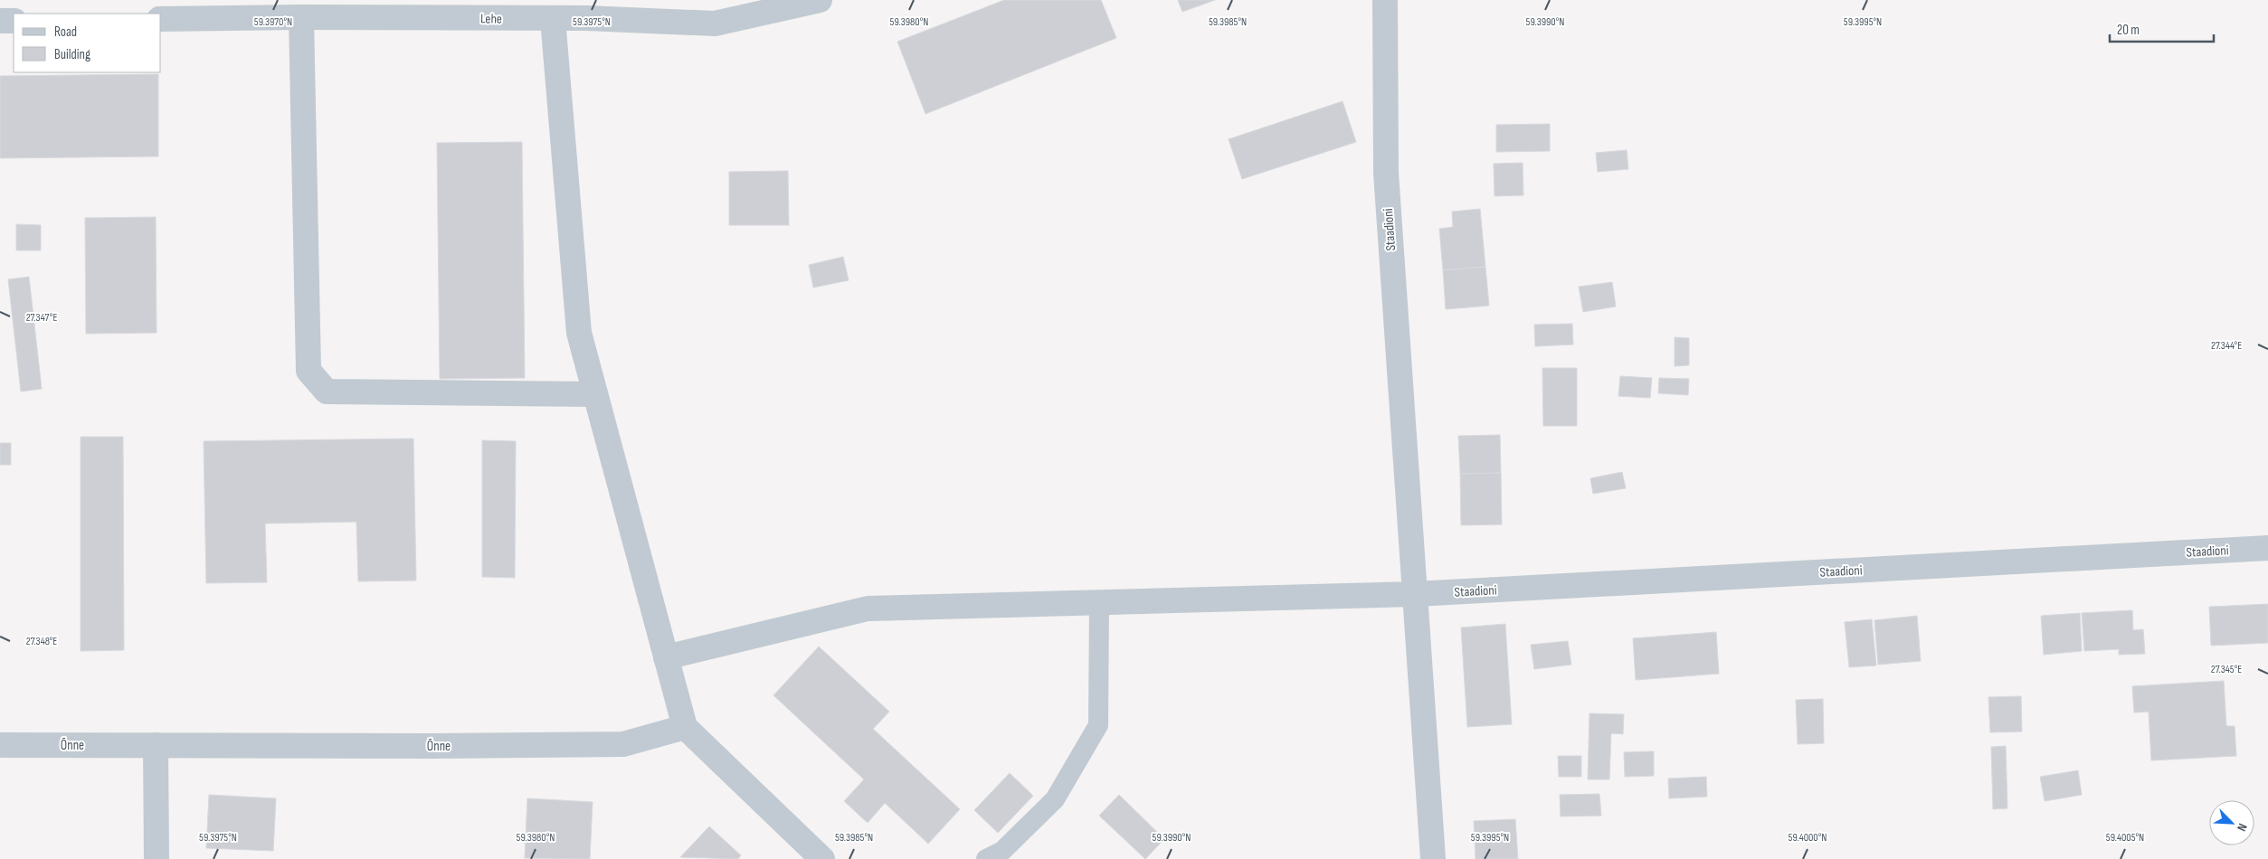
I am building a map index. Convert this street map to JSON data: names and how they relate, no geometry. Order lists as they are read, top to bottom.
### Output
{
  "streets": {
    "street": ["Lehe", "Staadioni", "Õnne"]
  },
  "legend": ["Road", "Building"],
  "scale_bar": "20 m",
  "north": "bottom right",
  "coordinates": [
    "59.3970°N",
    "59.3975°N",
    "59.3985°N",
    "59.3990°N",
    "59.3995°N",
    "59.3980°N",
    "27.347°E",
    "27.344°E",
    "27.348°E",
    "27.345°E",
    "59.4000°N",
    "59.4005°N"
  ]
}
